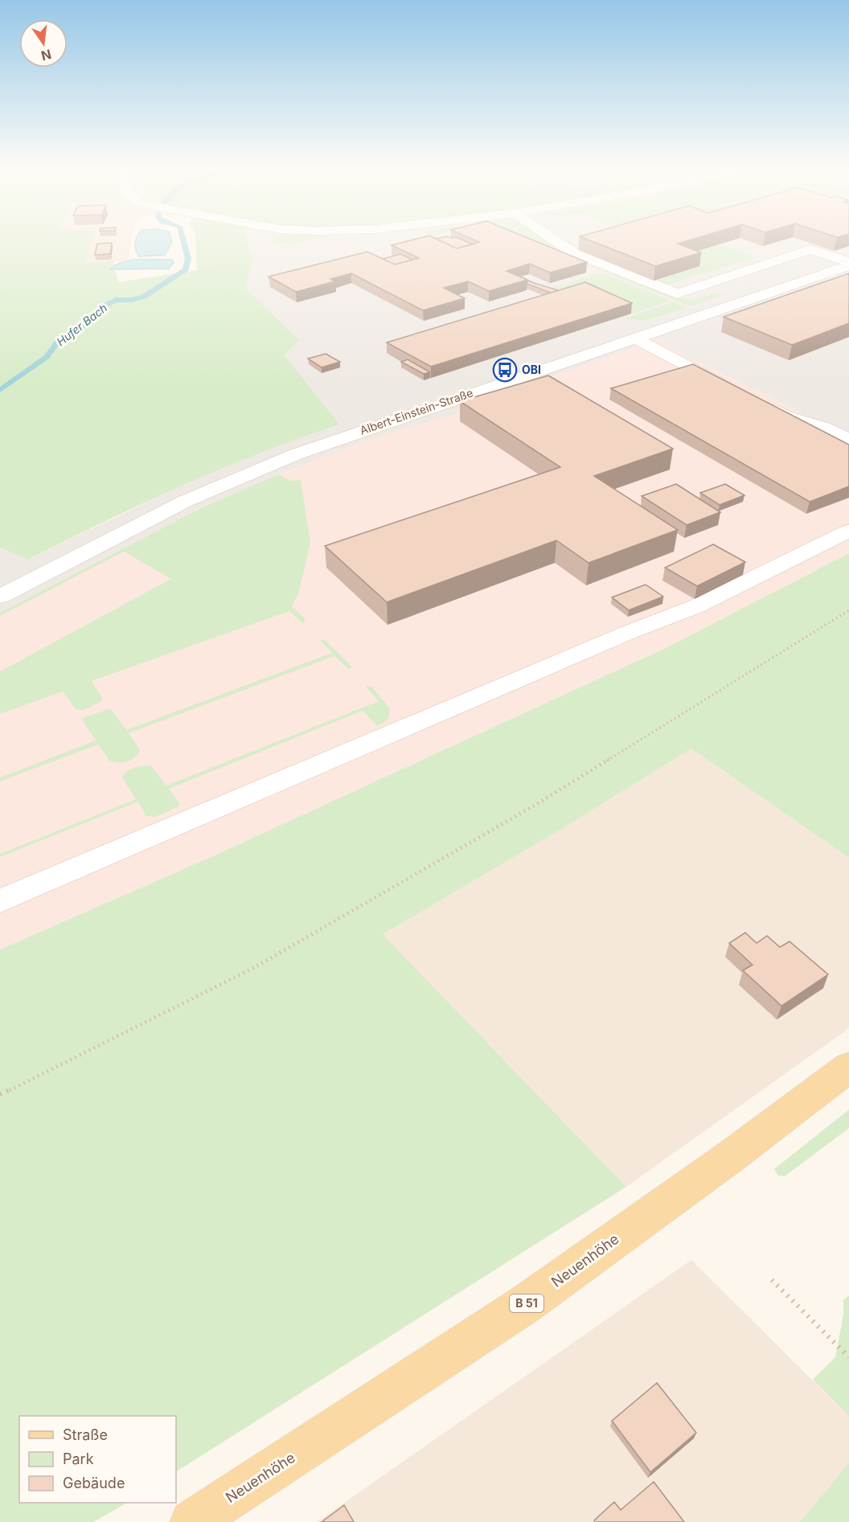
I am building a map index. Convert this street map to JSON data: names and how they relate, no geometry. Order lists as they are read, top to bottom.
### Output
{
  "streets": {
    "main road": ["Neuenhöhe", "B 51"],
    "street": ["Albert-Einstein-Straße"]
  },
  "water": ["Hufer Bach"],
  "places": {
    "bus stop": ["OBI"]
  },
  "legend": ["Straße", "Park", "Gebäude"],
  "north": "bottom"
}
